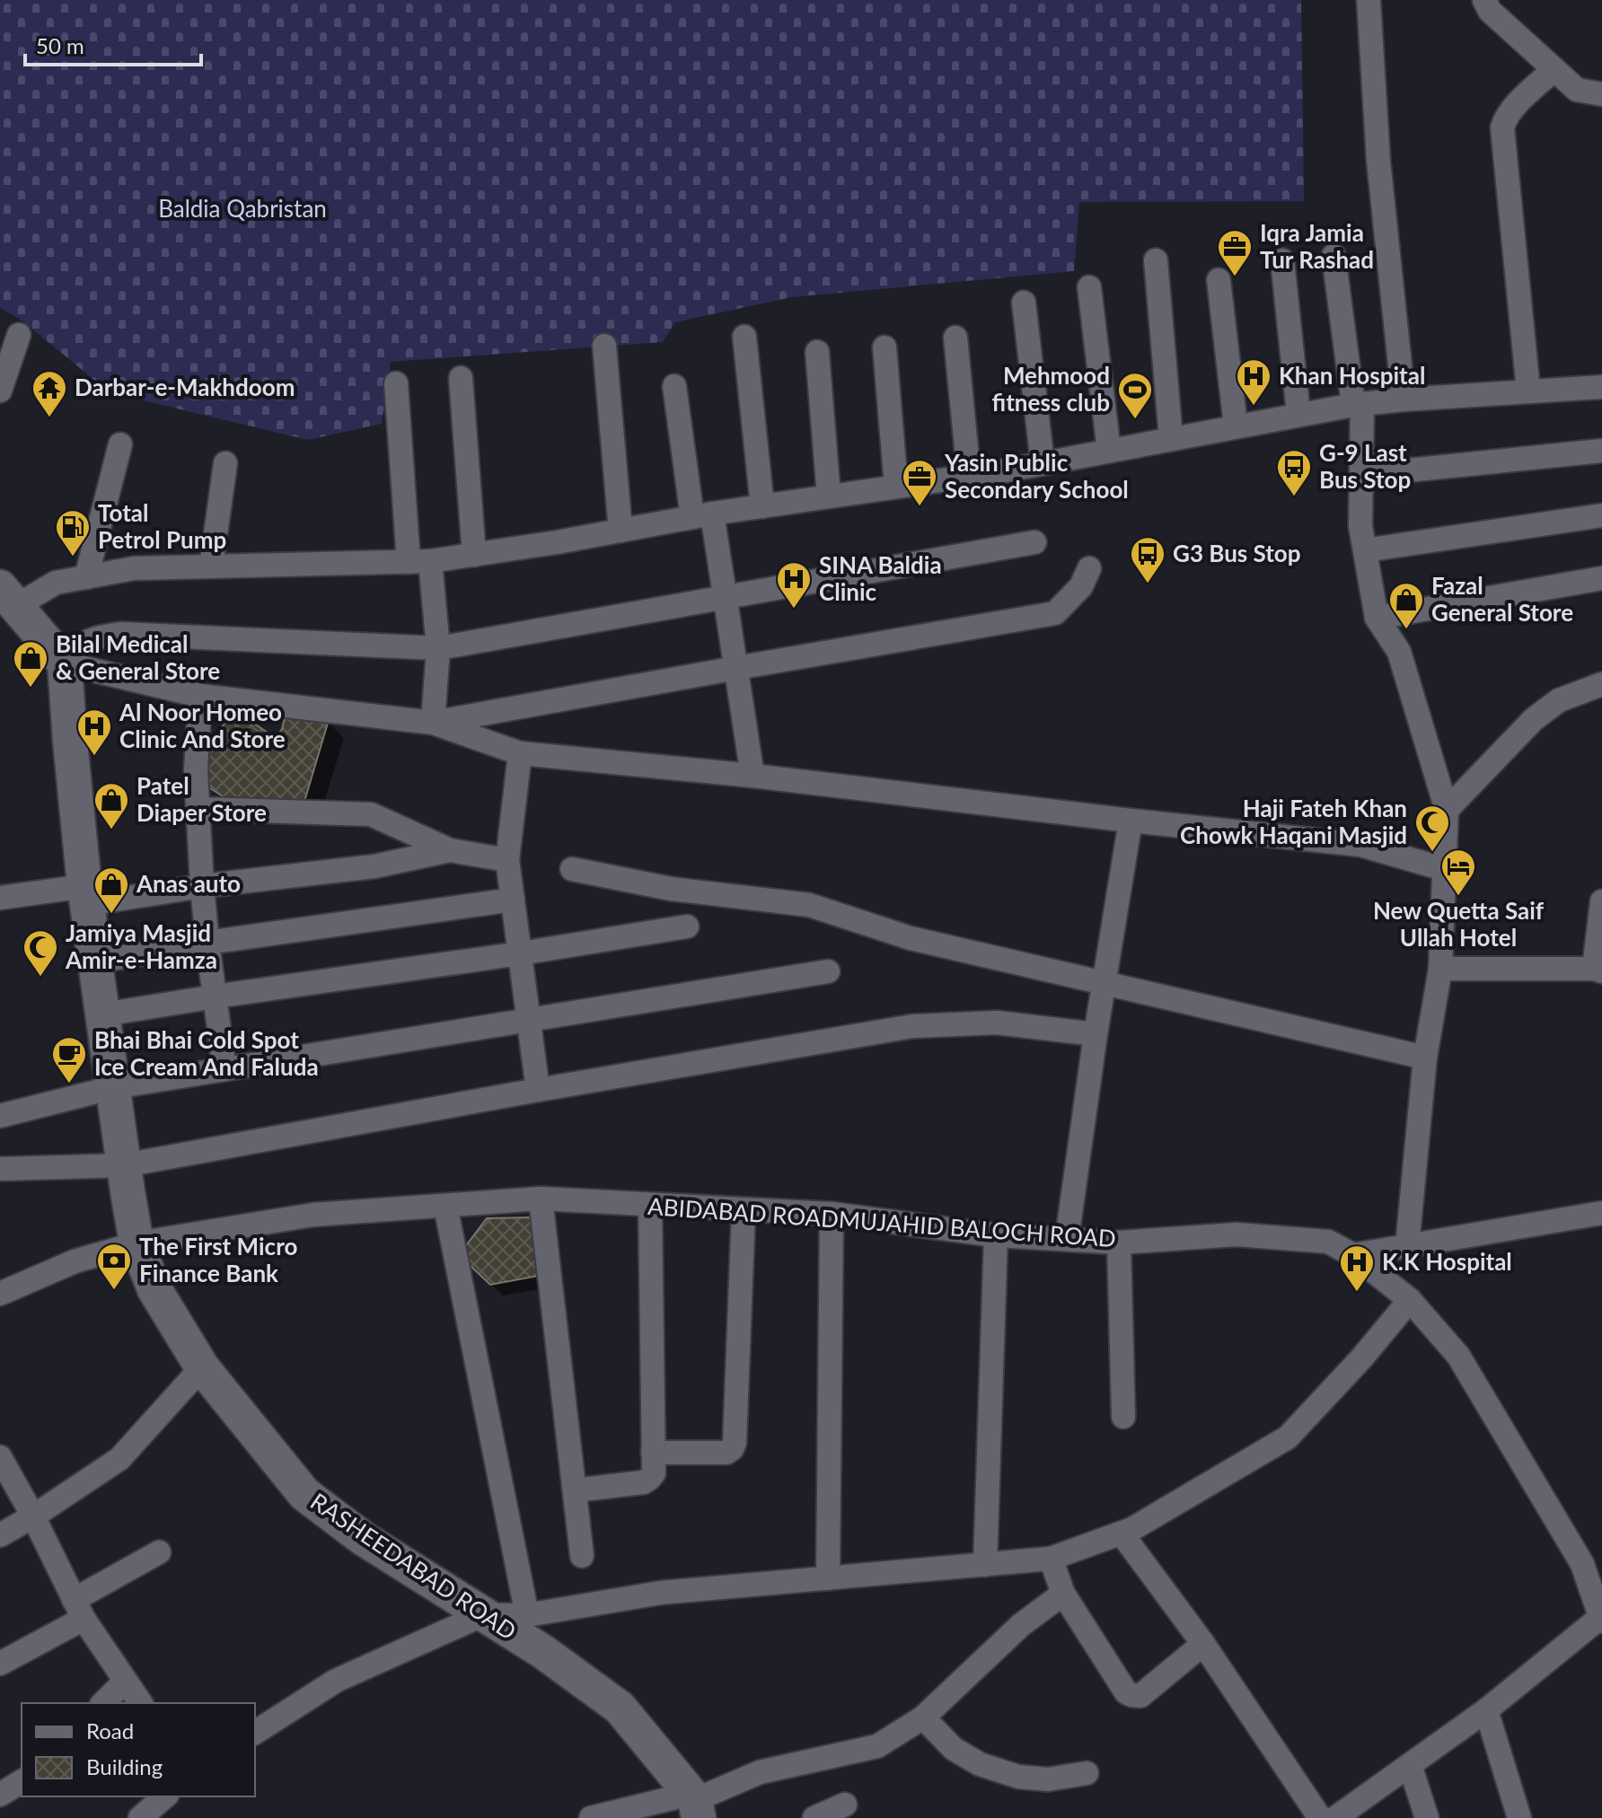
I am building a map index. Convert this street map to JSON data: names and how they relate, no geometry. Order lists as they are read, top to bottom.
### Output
{
  "streets": {
    "main road": ["RASHEEDABAD ROAD"],
    "street": ["ABIDABAD ROADMUJAHID BALOCH ROAD"]
  },
  "crossings": [
    ["ABIDABAD ROADMUJAHID BALOCH ROAD", "RASHEEDABAD ROAD"]
  ],
  "parks": ["Baldia Qabristan"],
  "places": {
    "office": ["Iqra Jamia Tur Rashad", "Yasin Public Secondary School"],
    "hospital": [
      "Khan Hospital",
      "SINA Baldia Clinic",
      "Al Noor Homeo Clinic And Store",
      "K.K Hospital"
    ],
    "temple": ["Darbar-e-Makhdoom"],
    "sports": ["Mehmood fitness club"],
    "bus stop": ["G-9 Last Bus Stop", "G3 Bus Stop"],
    "fuel station": ["Total Petrol Pump"],
    "shop": [
      "Fazal General Store",
      "Bilal Medical & General Store",
      "Patel Diaper Store",
      "Anas auto"
    ],
    "mosque": ["Haji Fateh Khan Chowk Haqani Masjid", "Jamiya Masjid Amir-e-Hamza"],
    "hotel": ["New Quetta Saif Ullah Hotel"],
    "cafe": ["Bhai Bhai Cold Spot Ice Cream And Faluda"],
    "bank": ["The First Micro Finance Bank"]
  },
  "legend": ["Road", "Building"],
  "scale_bar": "50 m"
}
